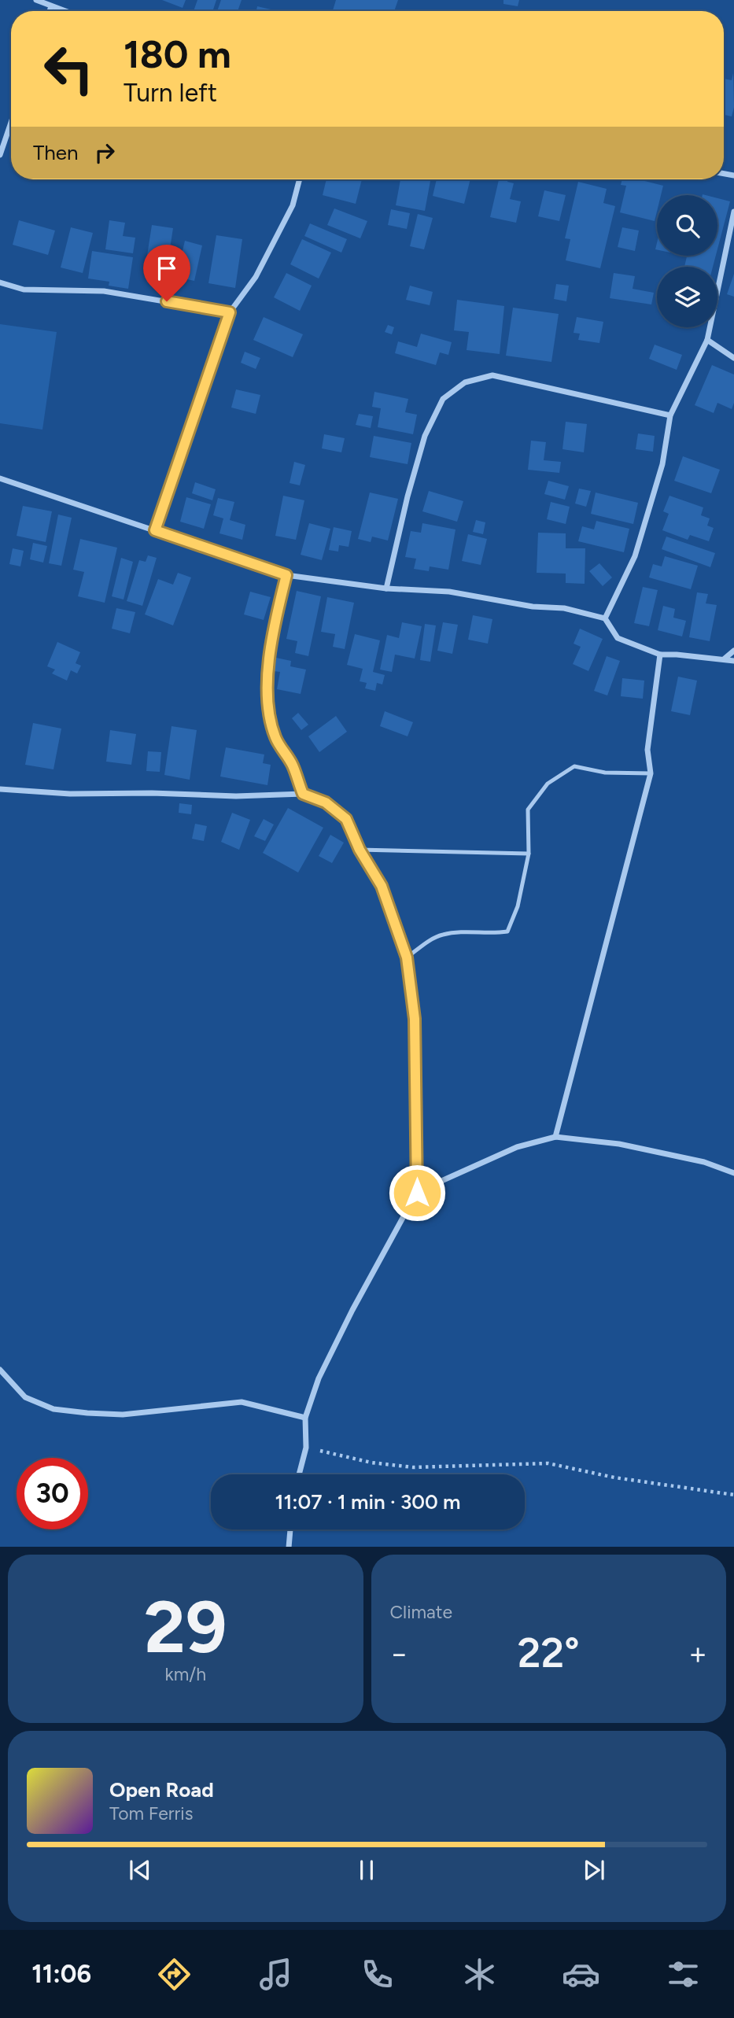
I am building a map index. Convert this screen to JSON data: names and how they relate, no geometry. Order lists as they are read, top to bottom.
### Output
{
  "page": {
    "turn": ["180 m", "Turn left"],
    "then": "Then",
    "limit": "30",
    "trip": "11:07 · 1 min · 300 m",
    "tile": [
      ["29", "km/h"],
      "Climate"
    ],
    "heat": ["−", "22°", "+"],
    "song": ["Open Road", "Tom Ferris"],
    "tabs": "11:06"
  }
}
